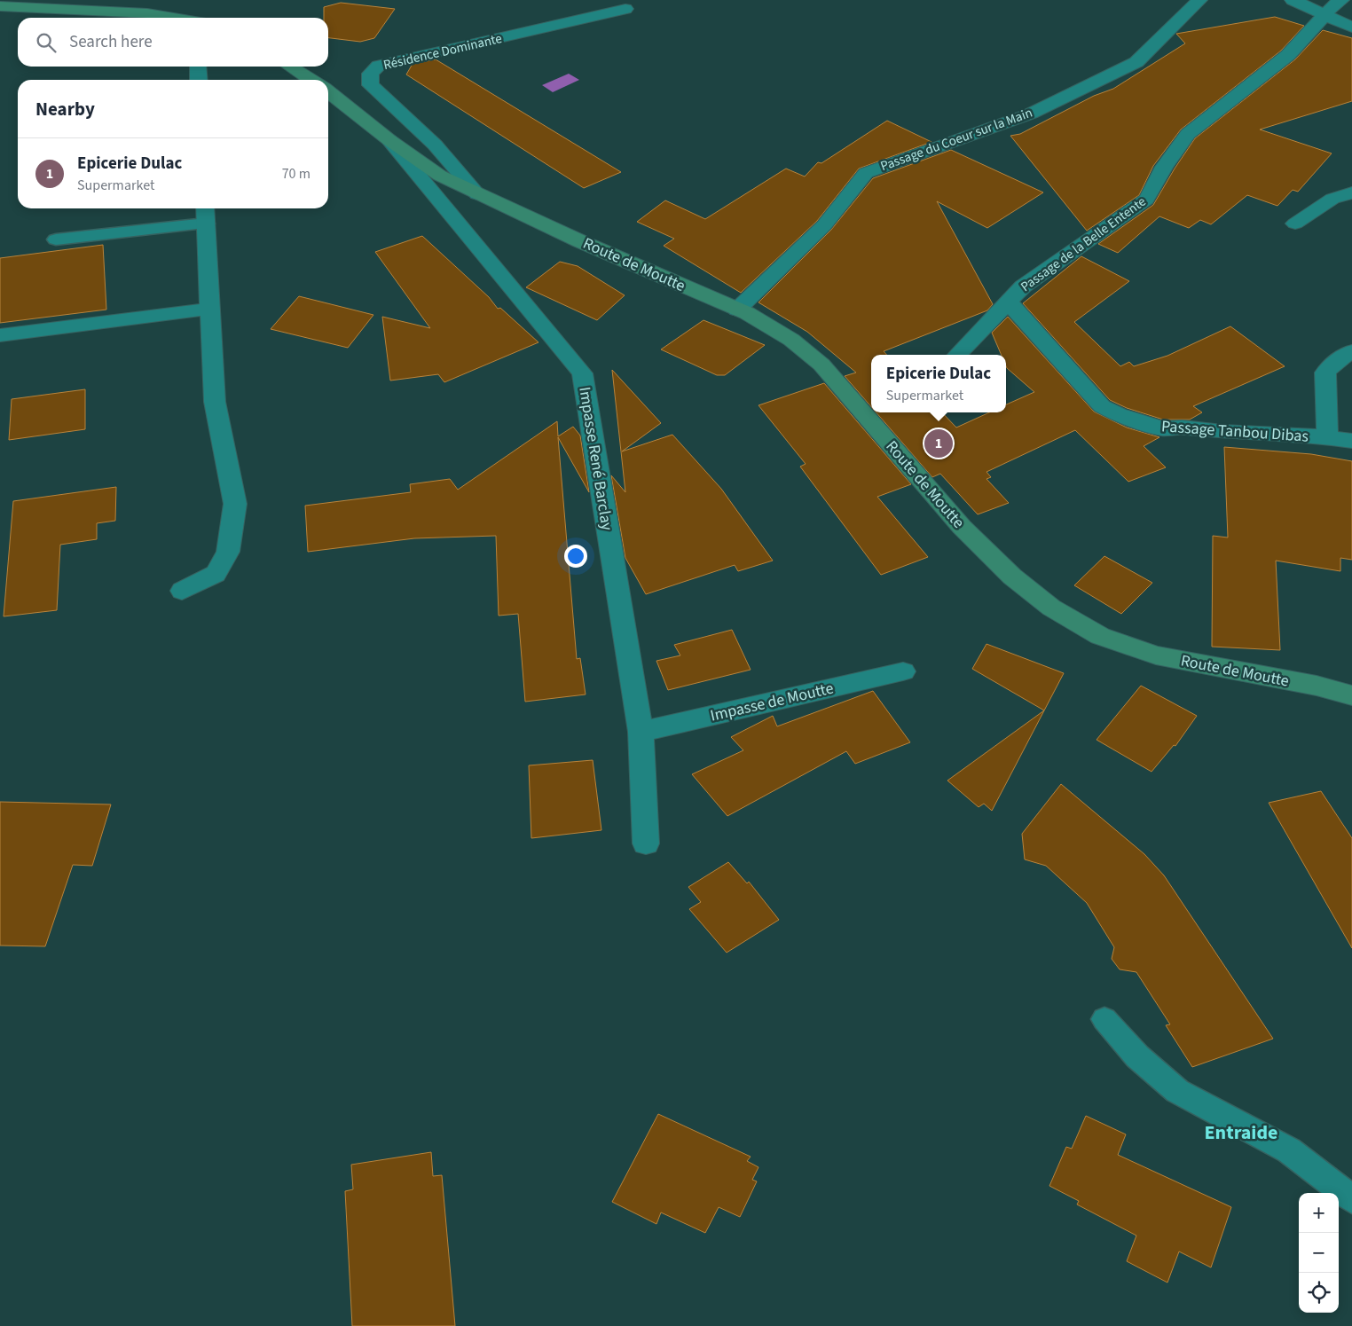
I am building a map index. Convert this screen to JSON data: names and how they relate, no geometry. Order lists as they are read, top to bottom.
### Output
{
  "streets": {
    "main road": ["Route de Moutte"],
    "street": [
      "Résidence Dominante",
      "Passage du Coeur sur la Main",
      "Passage de la Belle Entente",
      "Passage Tanbou Dibas",
      "Impasse René Barclay",
      "Impasse de Moutte"
    ]
  },
  "crossings": [
    ["Résidence Dominante", "Route de Moutte"],
    ["Passage du Coeur sur la Main", "Route de Moutte"],
    ["Passage de la Belle Entente", "Passage Tanbou Dibas"],
    ["Route de Moutte", "Impasse René Barclay"],
    ["Impasse René Barclay", "Impasse de Moutte"]
  ],
  "districts": ["Entraide"],
  "page": {
    "search": "Search here",
    "heading": "Nearby",
    "list": [
      {
        "mark": "1",
        "name": "Epicerie Dulac",
        "note": "Supermarket",
        "value": "70 m"
      }
    ],
    "popup": ["Epicerie Dulac", "Supermarket"],
    "pins": "1",
    "map_buttons": ["+", "−"]
  }
}
